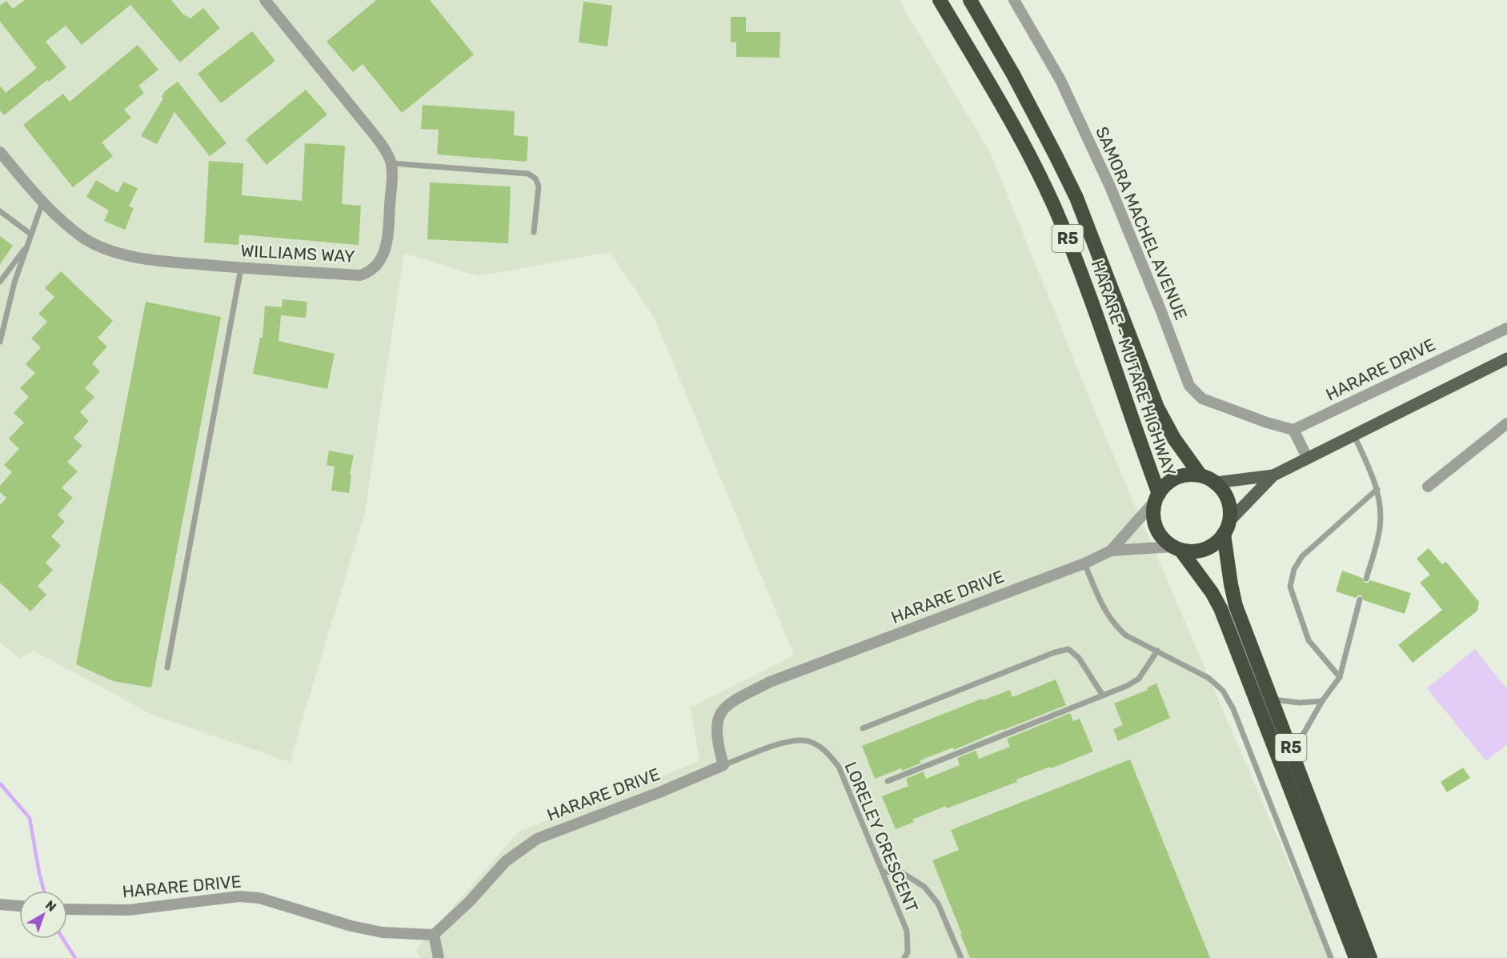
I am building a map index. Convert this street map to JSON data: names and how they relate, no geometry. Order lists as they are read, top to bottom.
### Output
{
  "streets": {
    "highway": ["R5", "HARARE - MUTARE HIGHWAY"],
    "street": ["SAMORA MACHEL AVENUE", "WILLIAMS WAY", "HARARE DRIVE"],
    "lane": ["LORELEY CRESCENT"]
  },
  "crossings": [
    ["SAMORA MACHEL AVENUE", "HARARE DRIVE"],
    ["R5", "HARARE - MUTARE HIGHWAY"],
    ["R5", "HARARE DRIVE"],
    ["HARARE - MUTARE HIGHWAY", "HARARE DRIVE"],
    ["HARARE DRIVE", "LORELEY CRESCENT"]
  ],
  "north": "top right"
}
